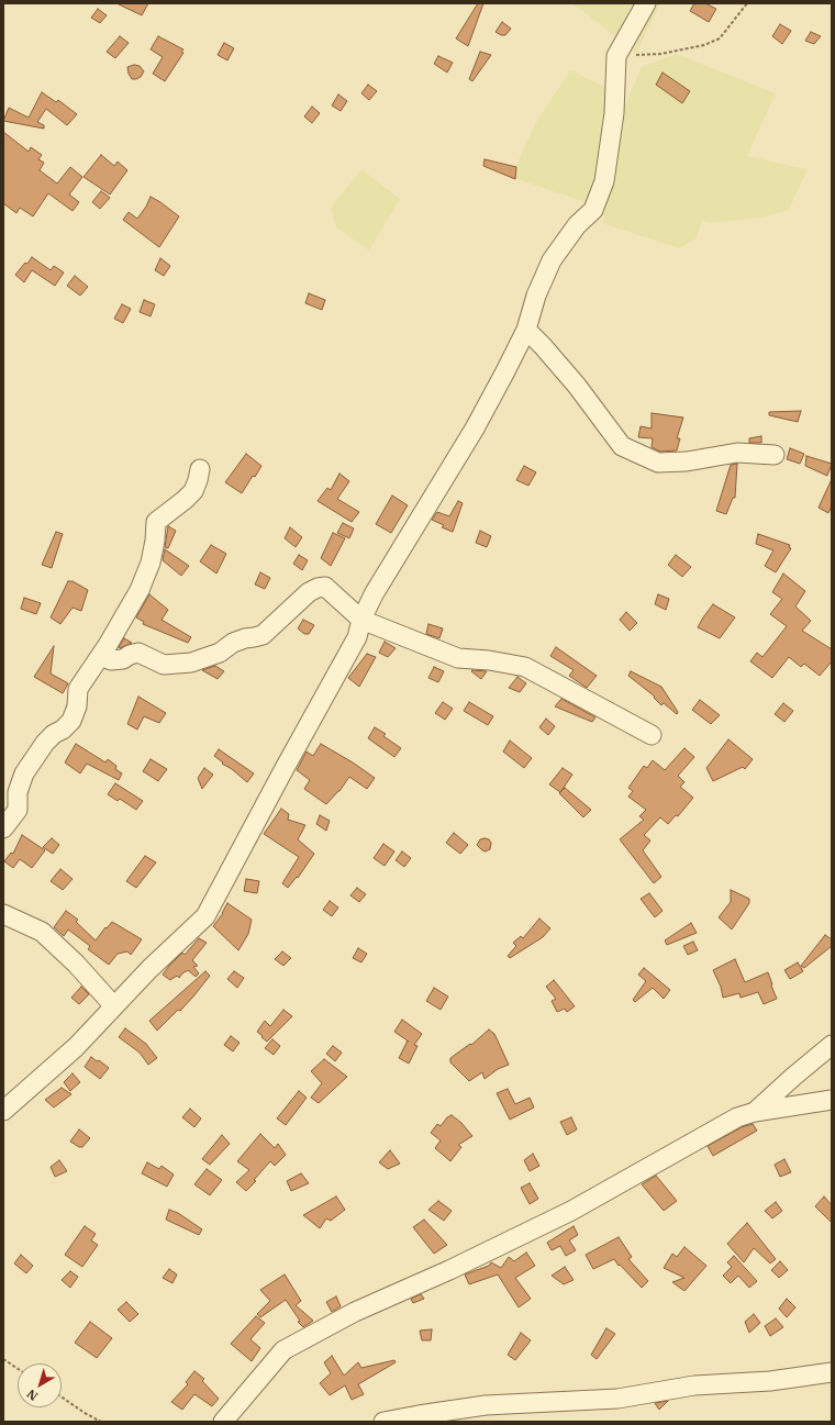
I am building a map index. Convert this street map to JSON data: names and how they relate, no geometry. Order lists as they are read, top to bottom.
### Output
{
  "north": "bottom left"
}
